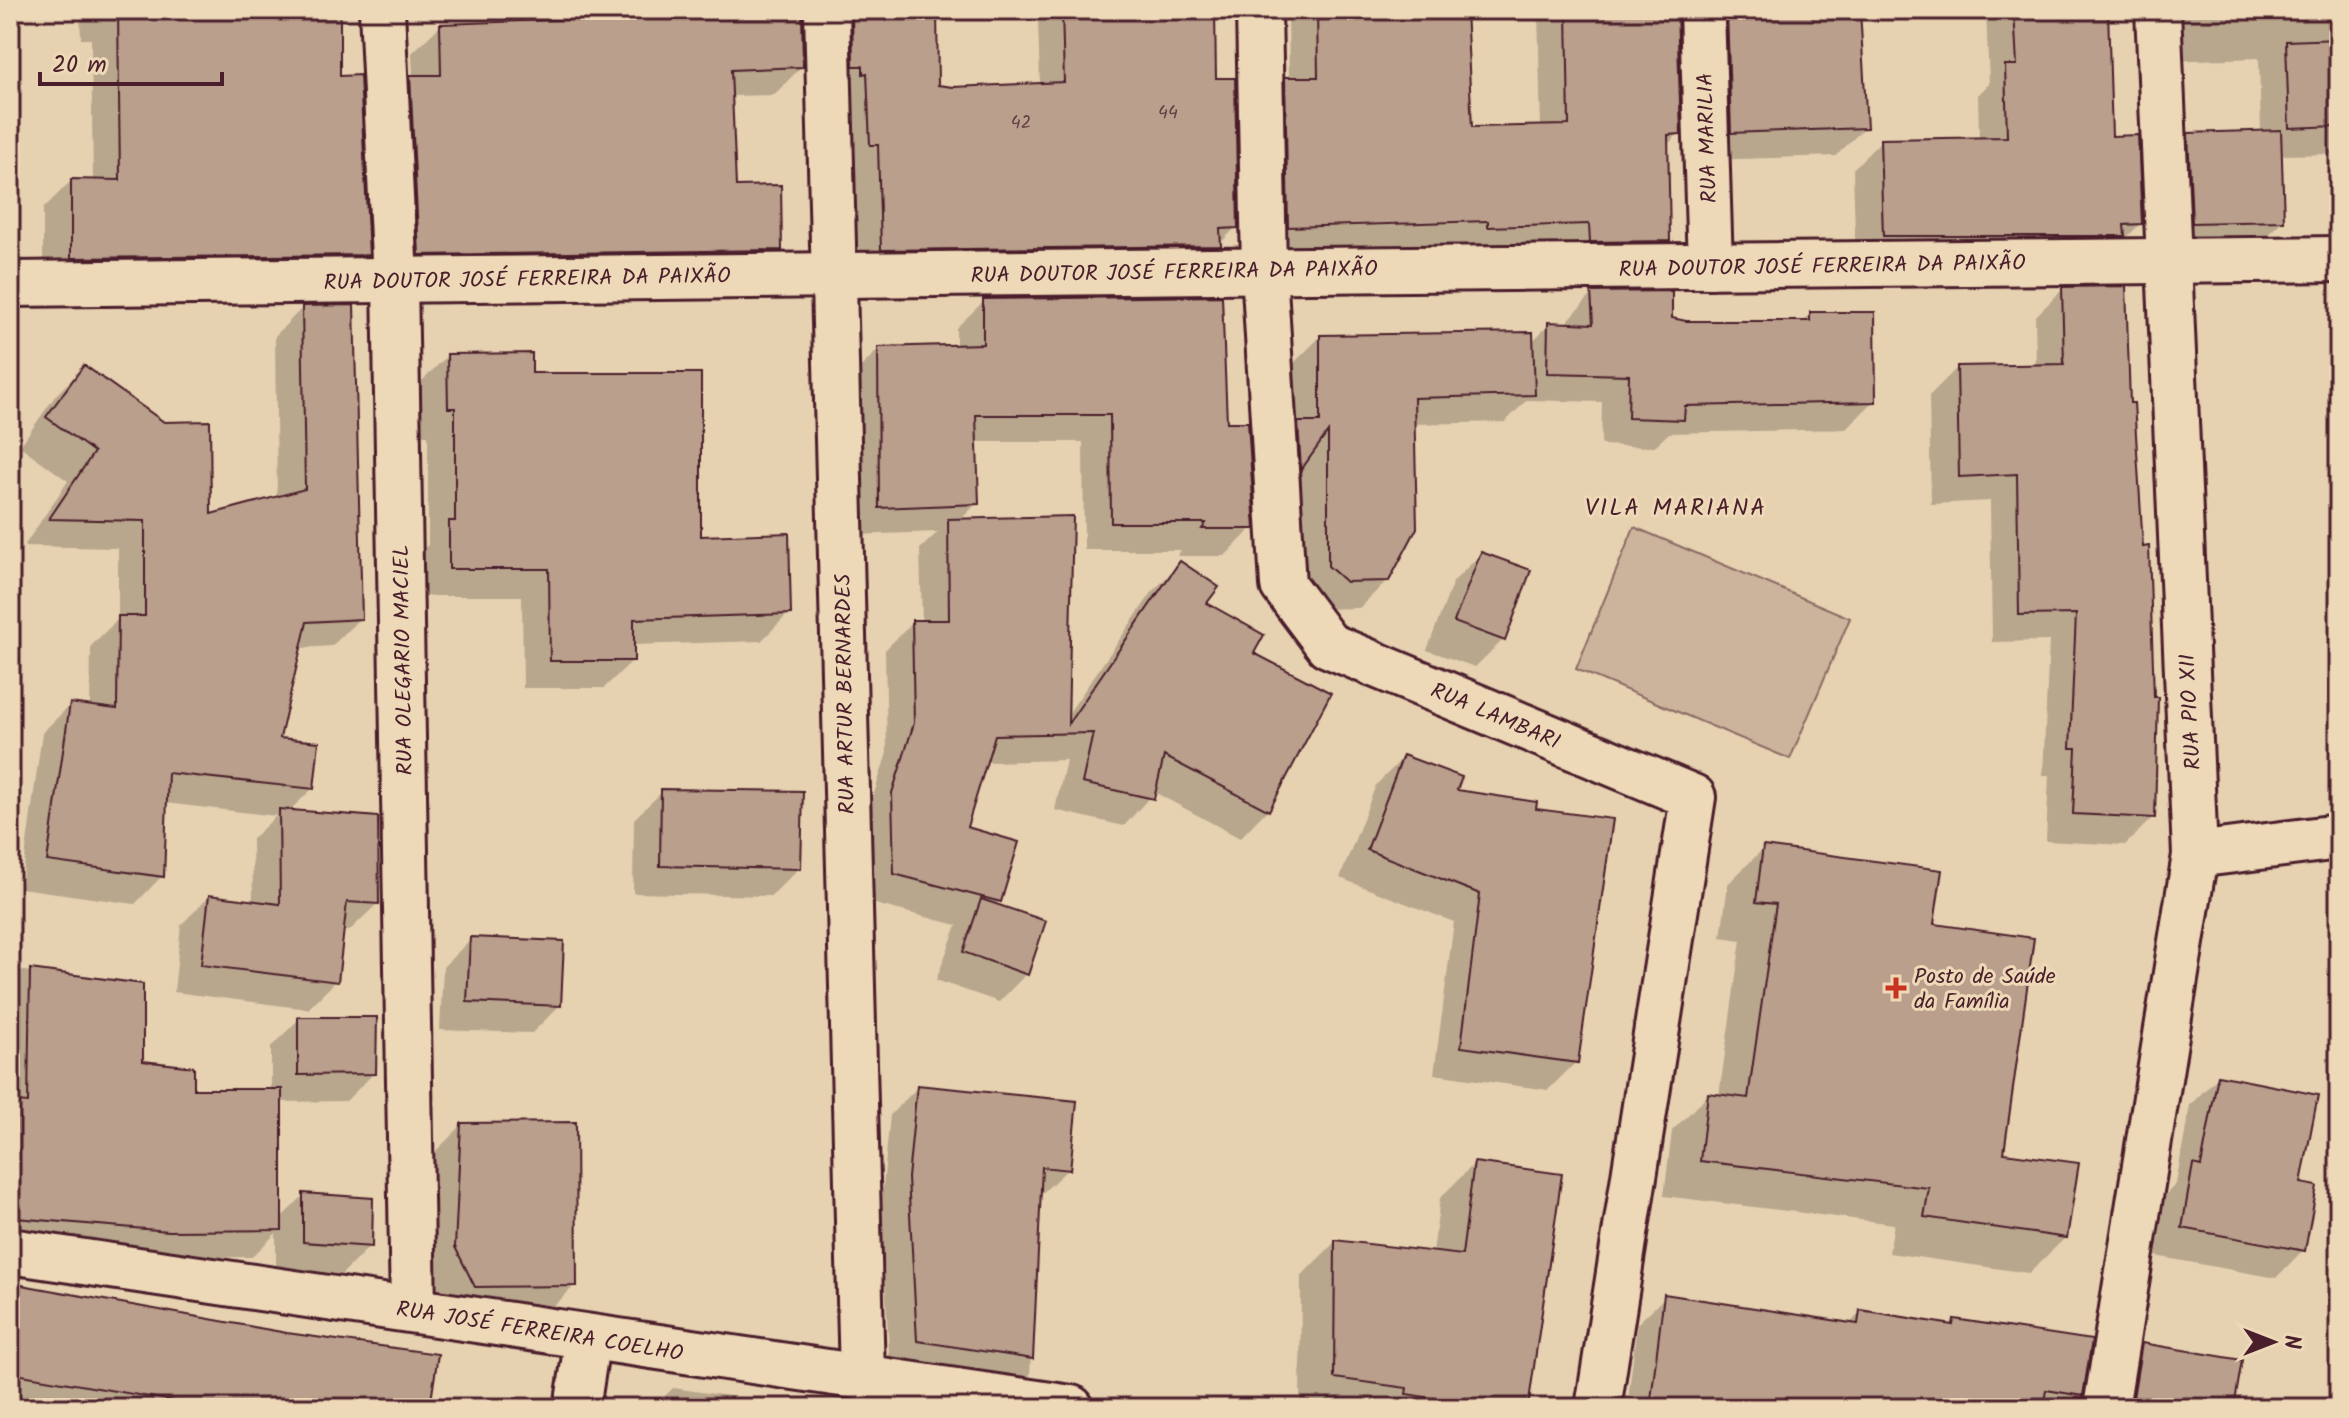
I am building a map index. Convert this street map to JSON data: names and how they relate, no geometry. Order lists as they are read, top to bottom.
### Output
{
  "streets": {
    "street": [
      "RUA MARILIA",
      "RUA DOUTOR JOSÉ FERREIRA DA PAIXÃO",
      "RUA OLEGARIO MACIEL",
      "RUA ARTUR BERNARDES",
      "RUA PIO XII",
      "RUA LAMBARI",
      "RUA JOSÉ FERREIRA COELHO"
    ]
  },
  "crossings": [
    ["RUA MARILIA", "RUA DOUTOR JOSÉ FERREIRA DA PAIXÃO"],
    ["RUA DOUTOR JOSÉ FERREIRA DA PAIXÃO", "RUA OLEGARIO MACIEL"],
    ["RUA DOUTOR JOSÉ FERREIRA DA PAIXÃO", "RUA ARTUR BERNARDES"],
    ["RUA DOUTOR JOSÉ FERREIRA DA PAIXÃO", "RUA PIO XII"],
    ["RUA DOUTOR JOSÉ FERREIRA DA PAIXÃO", "RUA LAMBARI"],
    ["RUA OLEGARIO MACIEL", "RUA JOSÉ FERREIRA COELHO"],
    ["RUA ARTUR BERNARDES", "RUA JOSÉ FERREIRA COELHO"]
  ],
  "districts": ["VILA MARIANA"],
  "places": {
    "health": ["Posto de Saúde da Família"]
  },
  "house_numbers": ["44", "42"],
  "scale_bar": "20 m",
  "north": "right"
}
